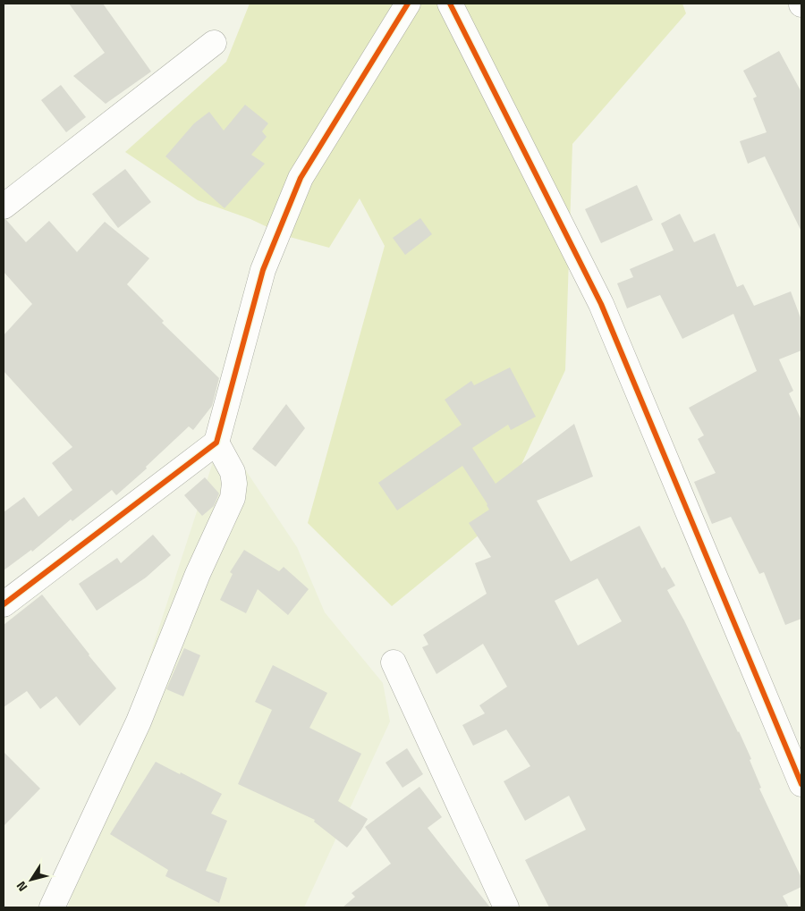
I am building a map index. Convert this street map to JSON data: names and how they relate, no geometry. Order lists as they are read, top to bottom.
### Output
{
  "north": "bottom left"
}
